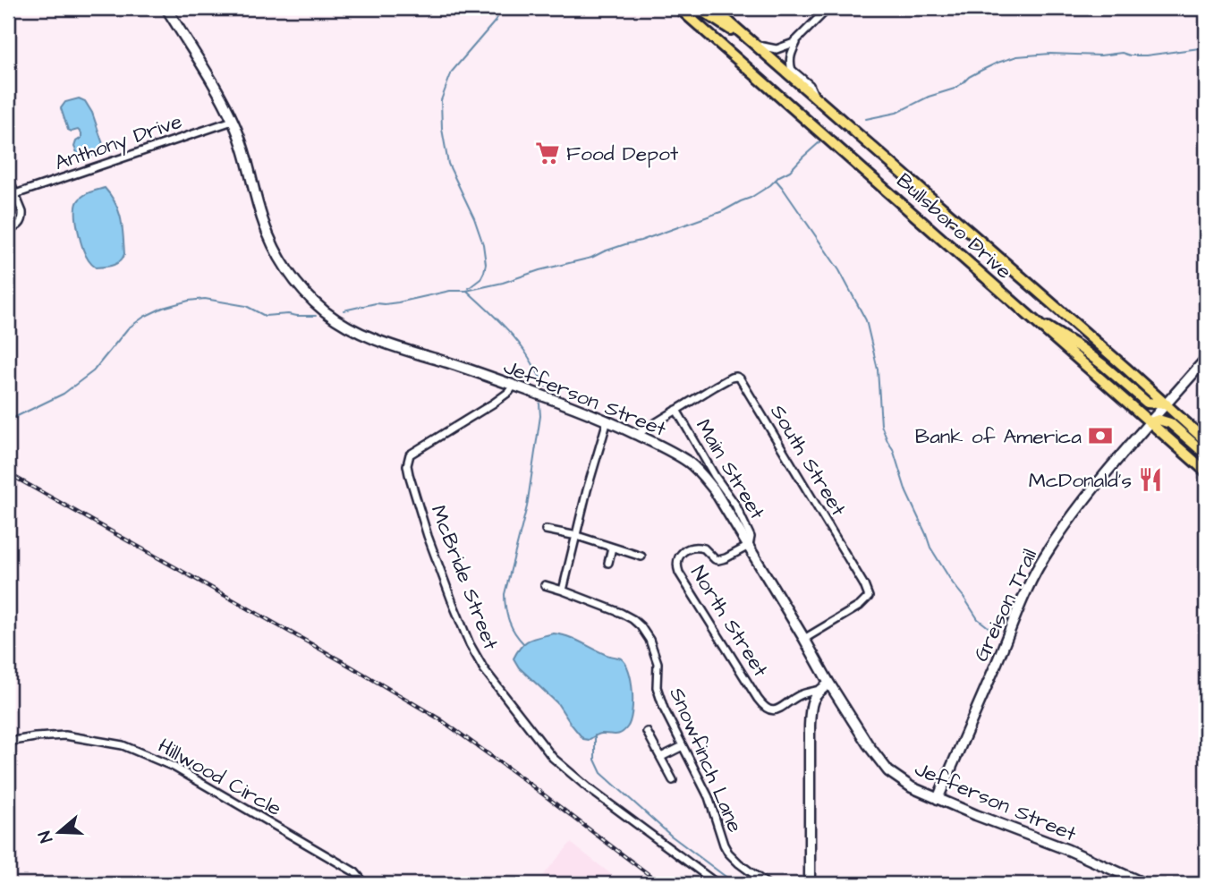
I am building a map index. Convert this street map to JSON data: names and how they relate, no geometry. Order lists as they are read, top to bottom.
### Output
{
  "streets": {
    "main road": ["Bullsboro Drive"],
    "street": [
      "Anthony Drive",
      "Jefferson Street",
      "South Street",
      "Main Street",
      "McBride Street",
      "Greison Trail",
      "North Street",
      "Snowfinch Lane",
      "Hillwood Circle"
    ]
  },
  "crossings": [
    ["Anthony Drive", "Jefferson Street"],
    ["Bullsboro Drive", "Greison Trail"],
    ["Jefferson Street", "South Street"],
    ["Jefferson Street", "Main Street"],
    ["Jefferson Street", "McBride Street"],
    ["Jefferson Street", "Greison Trail"],
    ["Jefferson Street", "North Street"],
    ["South Street", "Main Street"],
    ["Main Street", "North Street"]
  ],
  "places": {
    "supermarket": ["Food Depot"],
    "bank": ["Bank of America"],
    "restaurant": ["McDonald's"]
  },
  "north": "left"
}
